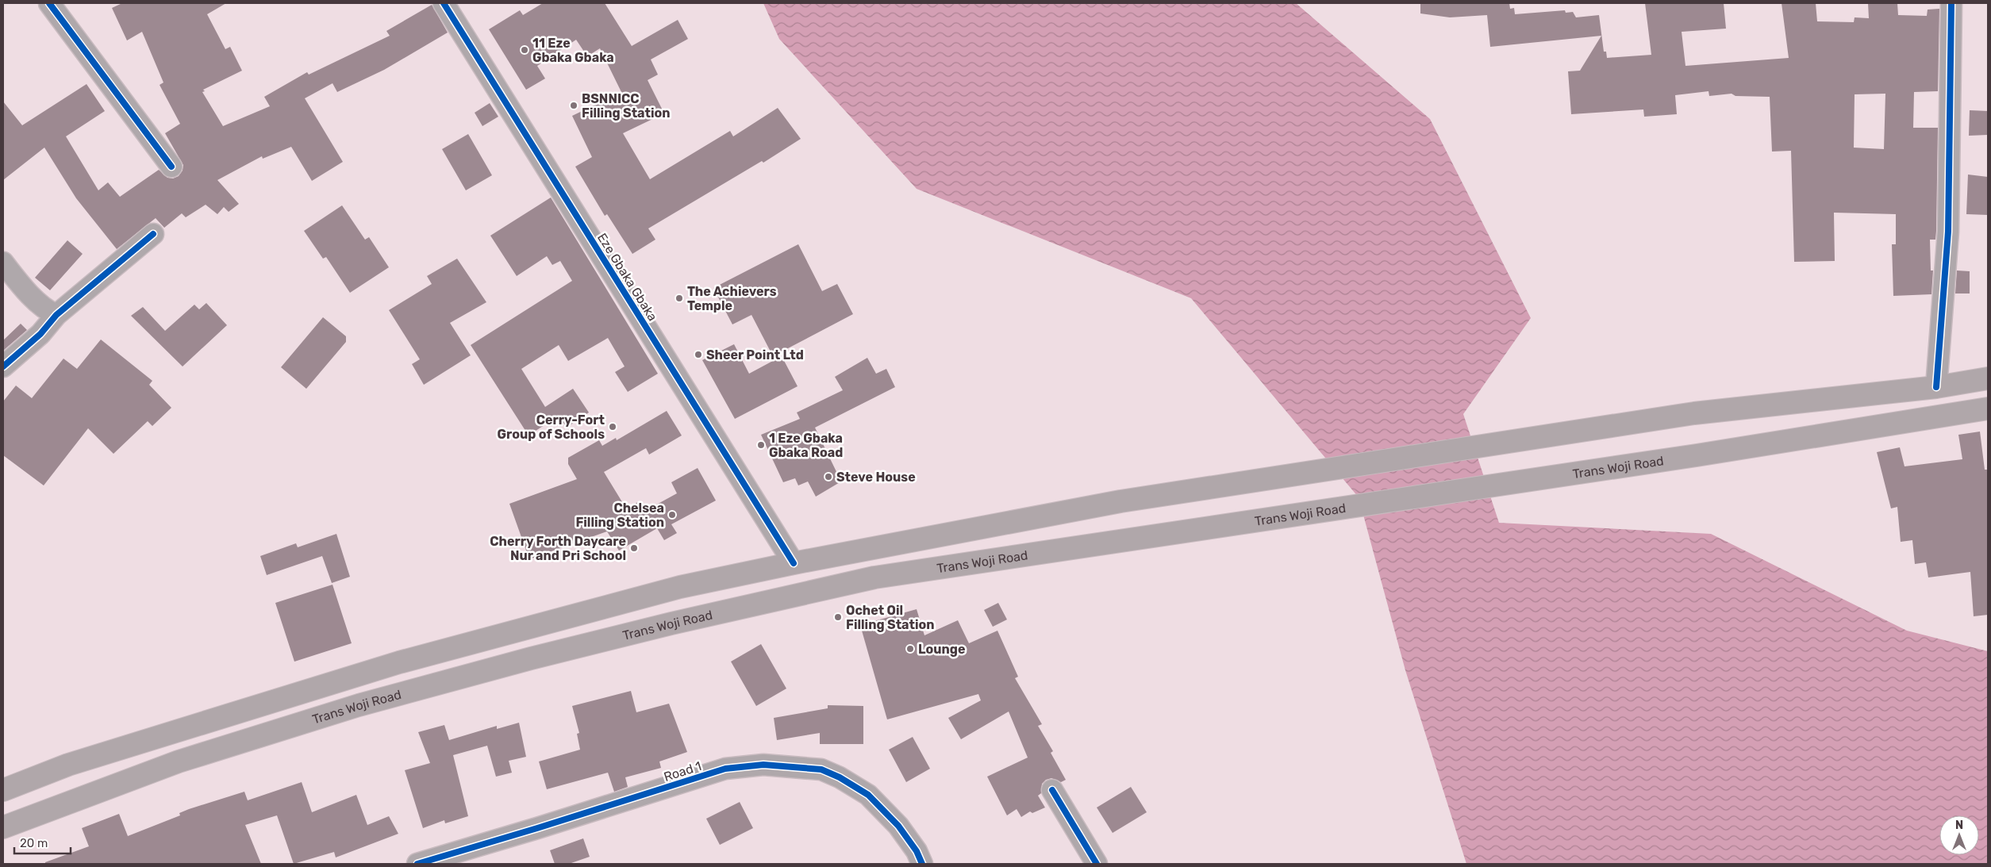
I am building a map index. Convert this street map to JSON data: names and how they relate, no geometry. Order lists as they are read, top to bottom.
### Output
{
  "streets": {
    "main road": ["Trans Woji Road"],
    "street": ["Eze Gbaka Gbaka", "Road 1"]
  },
  "places": [
    "11 Eze Gbaka Gbaka",
    "BSNNICC Filling Station",
    "The Achievers Temple",
    "Sheer Point Ltd",
    "Cerry-Fort Group of Schools",
    "1 Eze Gbaka Gbaka Road",
    "Steve House",
    "Chelsea Filling Station",
    "Cherry Forth Daycare Nur and Pri School",
    "Ochet Oil Filling Station",
    "Lounge"
  ],
  "scale_bar": "20 m",
  "north": "top"
}
